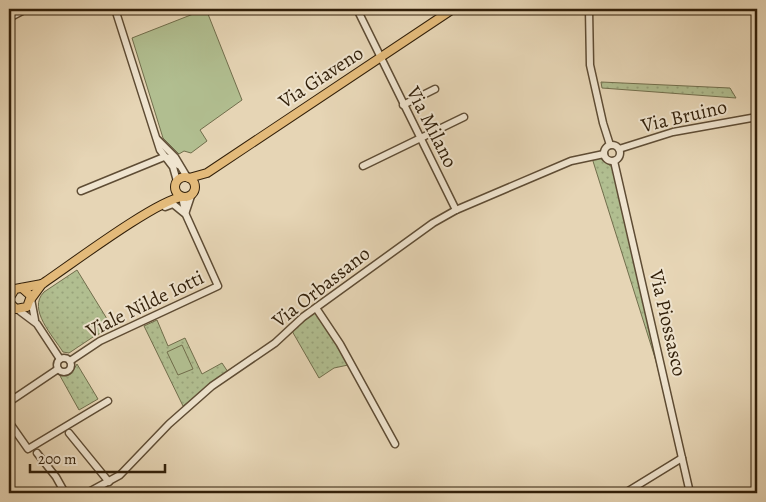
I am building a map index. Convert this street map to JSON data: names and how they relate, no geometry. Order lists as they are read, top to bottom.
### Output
{
  "streets": {
    "main road": ["Via Giaveno"],
    "street": [
      "Via Bruino",
      "Via Milano",
      "Via Orbassano",
      "Viale Nilde Iotti",
      "Via Piossasco"
    ]
  },
  "crossings": [
    ["Via Giaveno", "Via Milano"],
    ["Via Giaveno", "Viale Nilde Iotti"],
    ["Via Bruino", "Via Orbassano"],
    ["Via Bruino", "Via Piossasco"],
    ["Via Milano", "Via Orbassano"],
    ["Via Orbassano", "Via Piossasco"]
  ],
  "scale_bar": "200 m"
}
